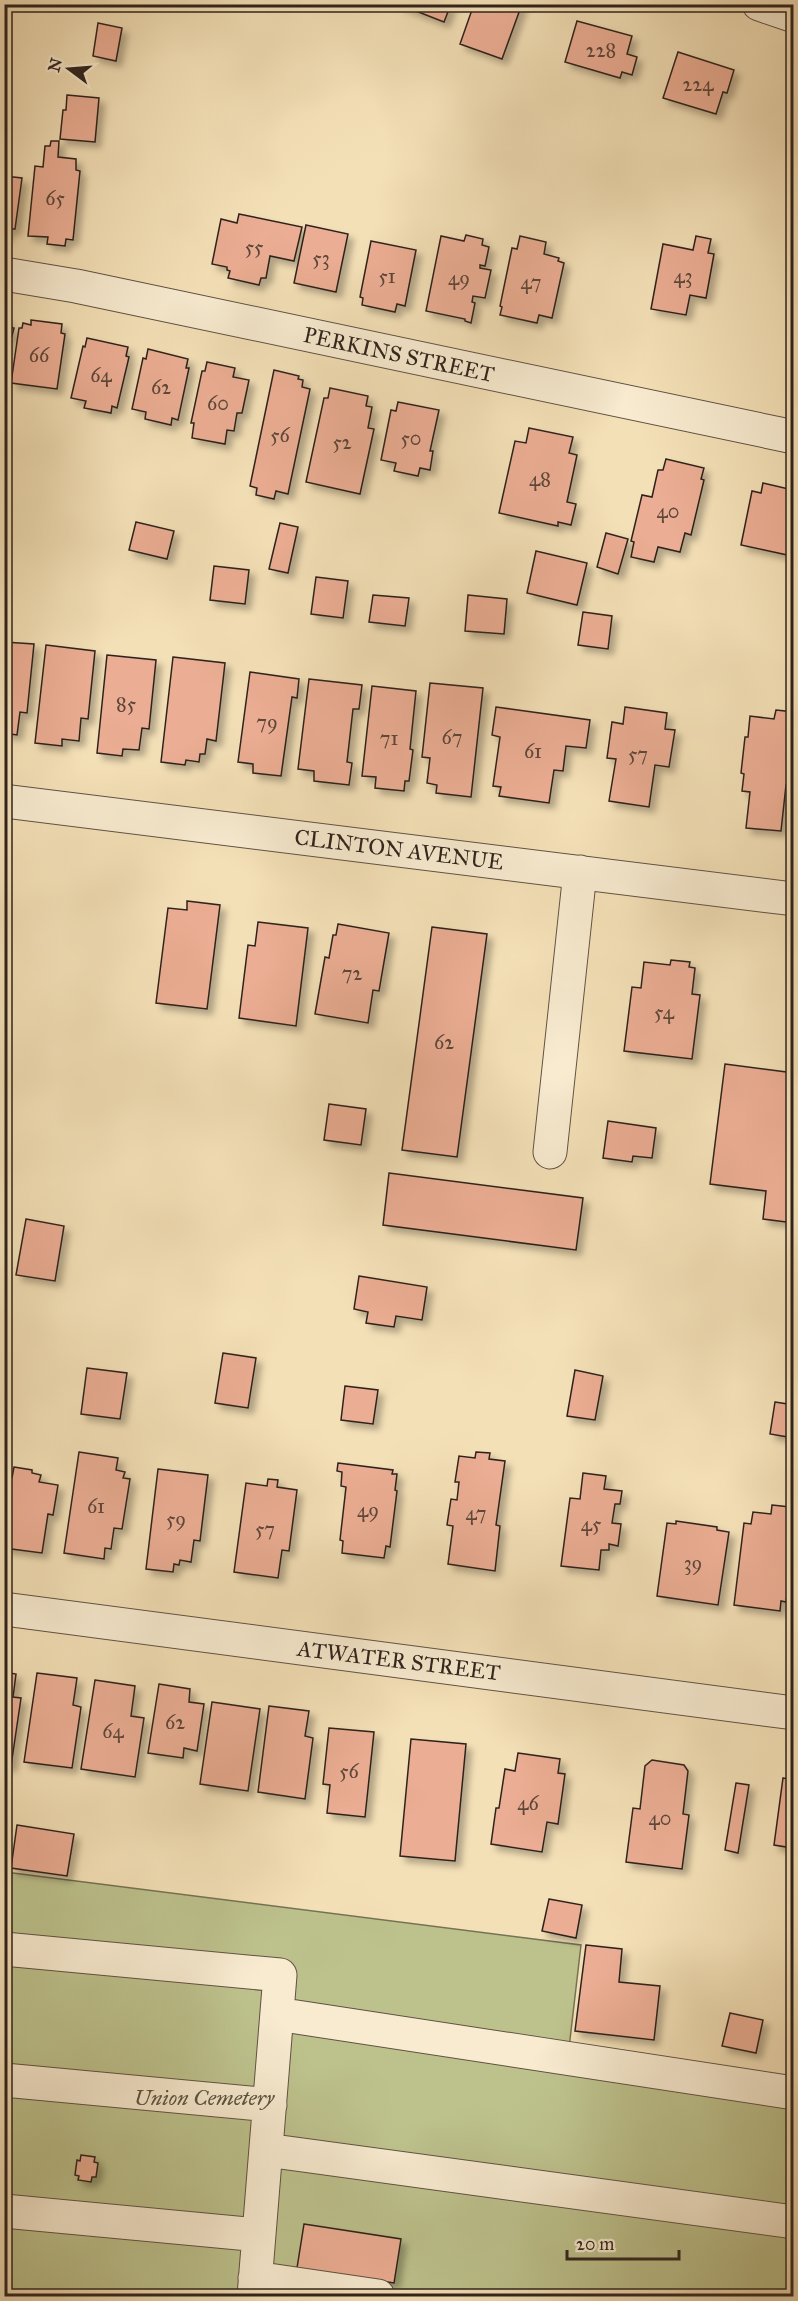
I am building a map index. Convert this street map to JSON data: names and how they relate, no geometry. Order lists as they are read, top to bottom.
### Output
{
  "streets": {
    "street": ["PERKINS STREET", "CLINTON AVENUE", "ATWATER STREET"]
  },
  "parks": ["Union Cemetery"],
  "house_numbers": [
    "228",
    "224",
    "65",
    "55",
    "53",
    "51",
    "43",
    "49",
    "47",
    "66",
    "64",
    "62",
    "60",
    "56",
    "50",
    "52",
    "48",
    "40",
    "85",
    "79",
    "67",
    "71",
    "61",
    "57",
    "72",
    "54",
    "62",
    "61",
    "49",
    "47",
    "59",
    "45",
    "57",
    "39",
    "62",
    "64",
    "56",
    "46",
    "40"
  ],
  "scale_bar": "20 m",
  "north": "left"
}
